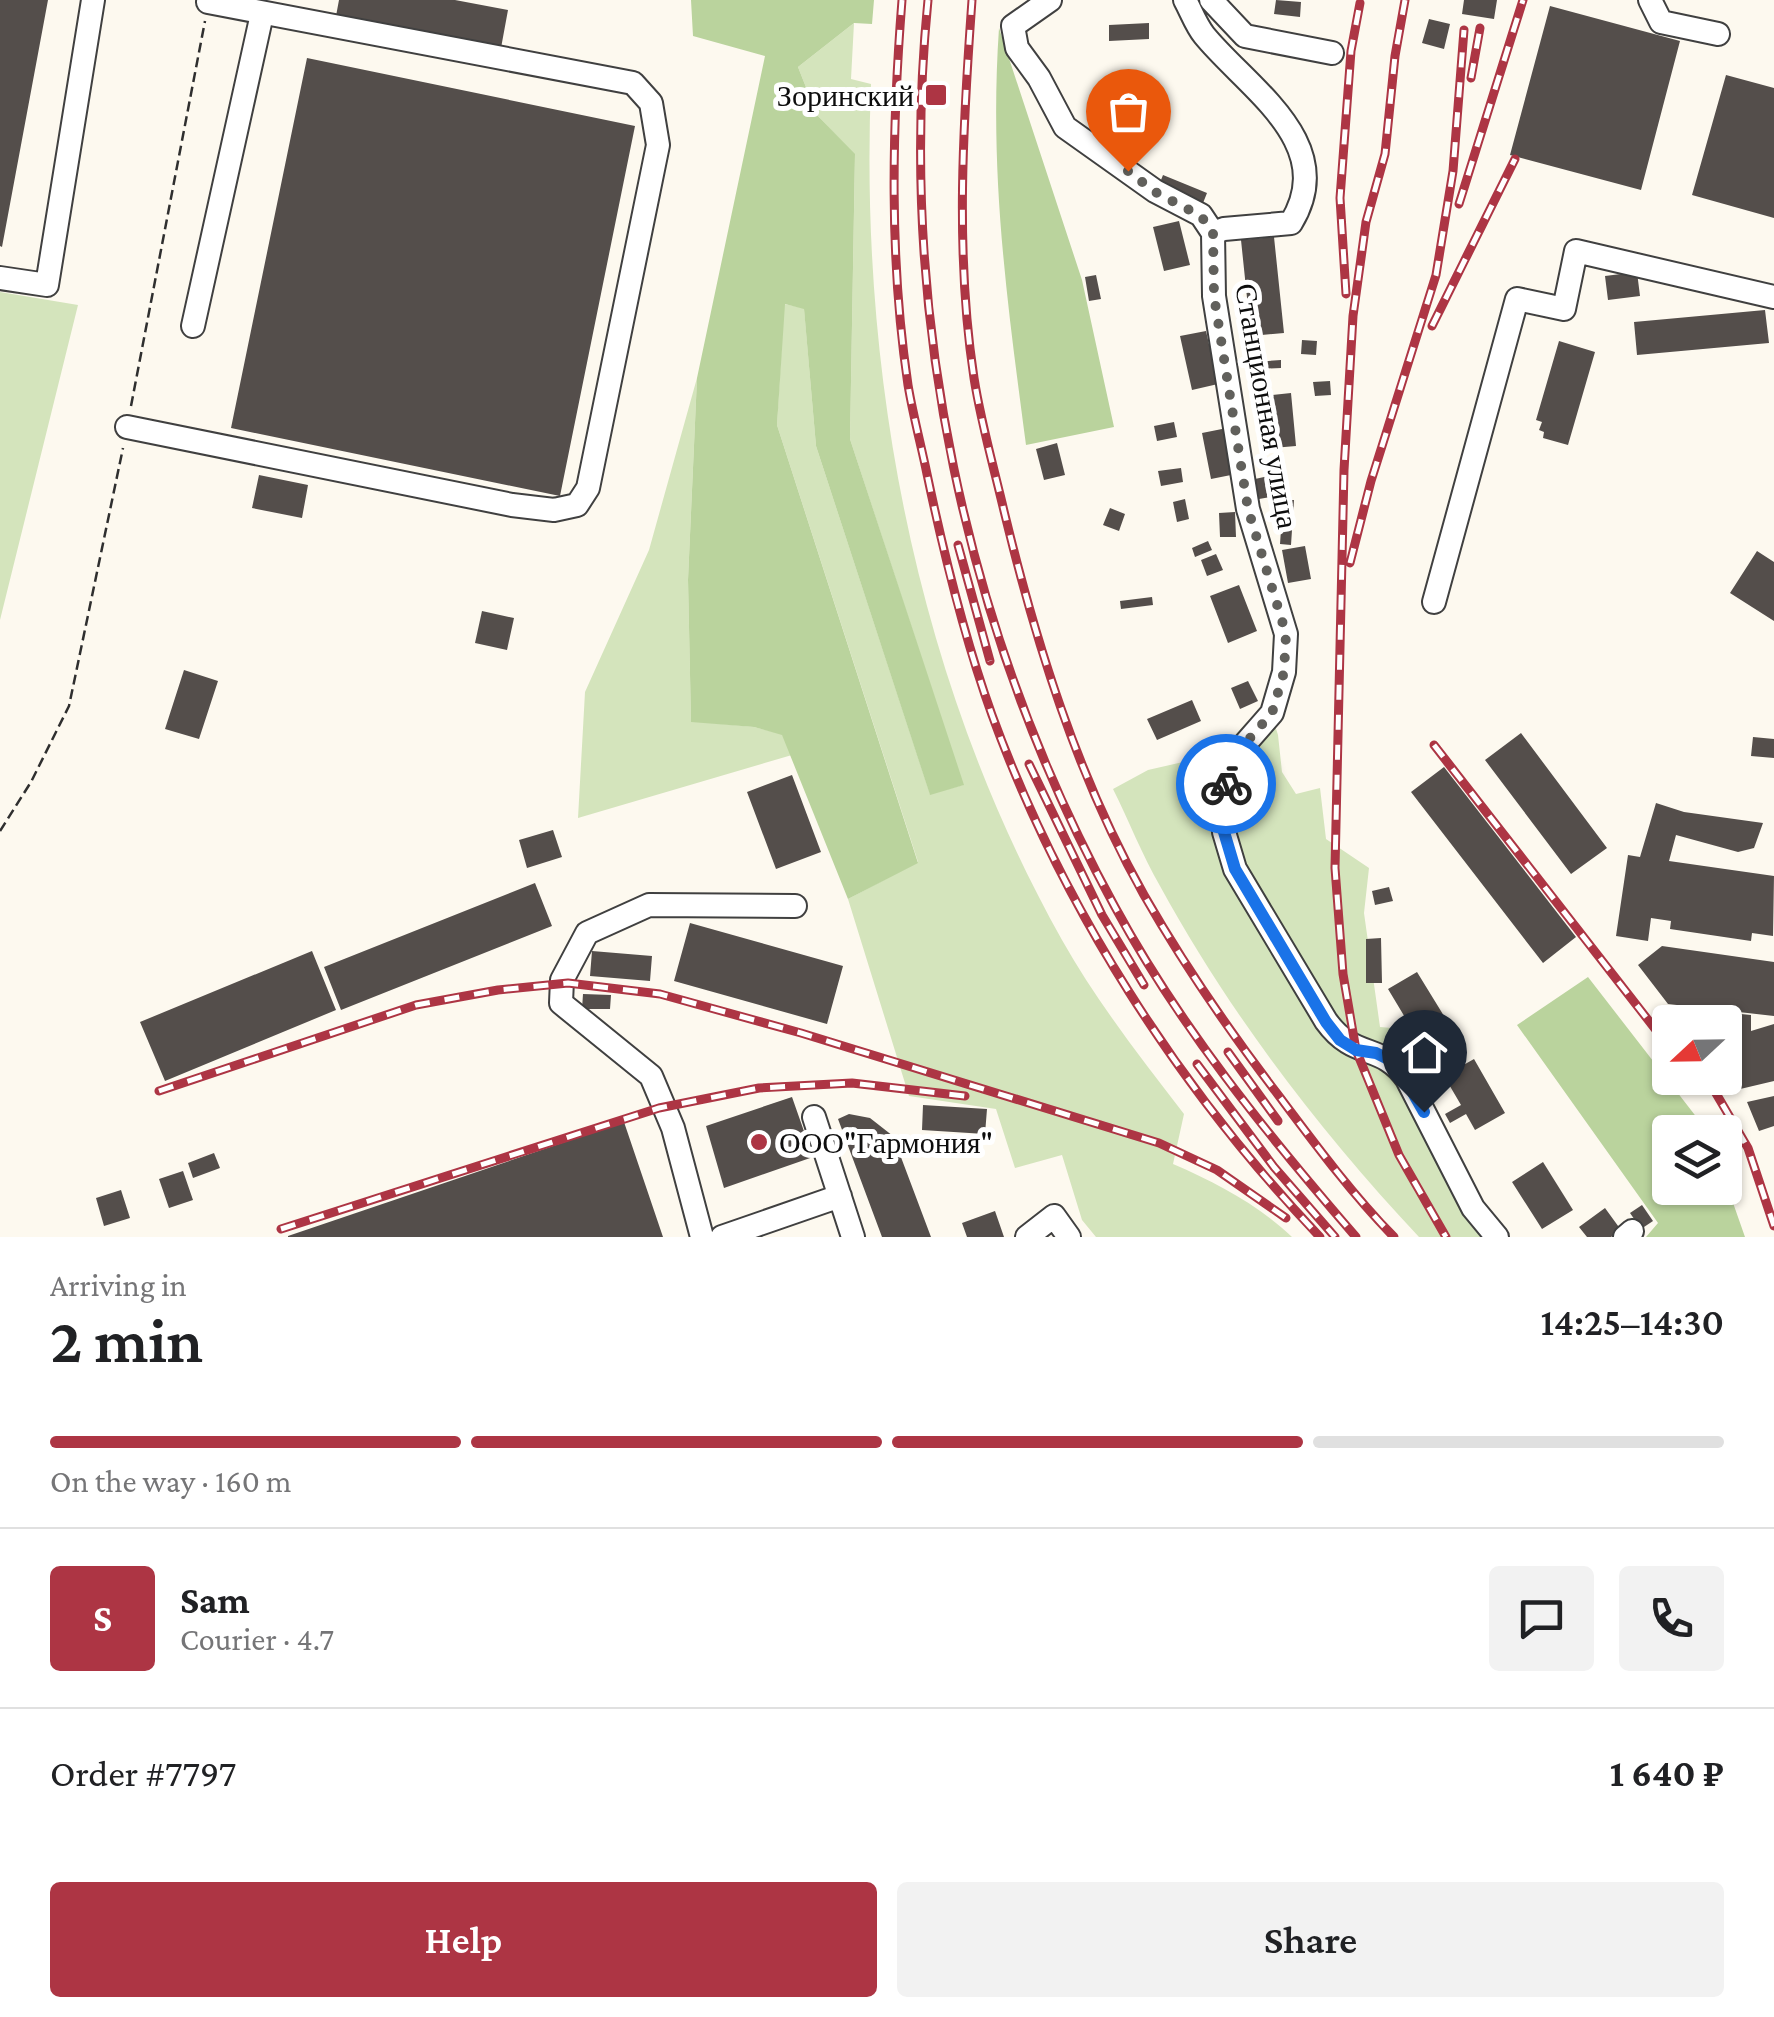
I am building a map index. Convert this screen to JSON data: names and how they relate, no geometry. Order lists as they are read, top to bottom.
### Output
{
  "streets": {
    "street": ["Станционная улица"]
  },
  "places": {
    "transit": ["Зоринский"],
    "other": ["ООО\"Гармония\""]
  },
  "north": "left",
  "page": {
    "heading": ["2 min", "Arriving in", "14:25–14:30"],
    "panel": [
      "Sam",
      "Courier · 4.7",
      "Order #7797",
      "1 640 ₽"
    ],
    "bar": "On the way · 160 m",
    "round": "S",
    "buttons": ["Help", "Share"]
  }
}
